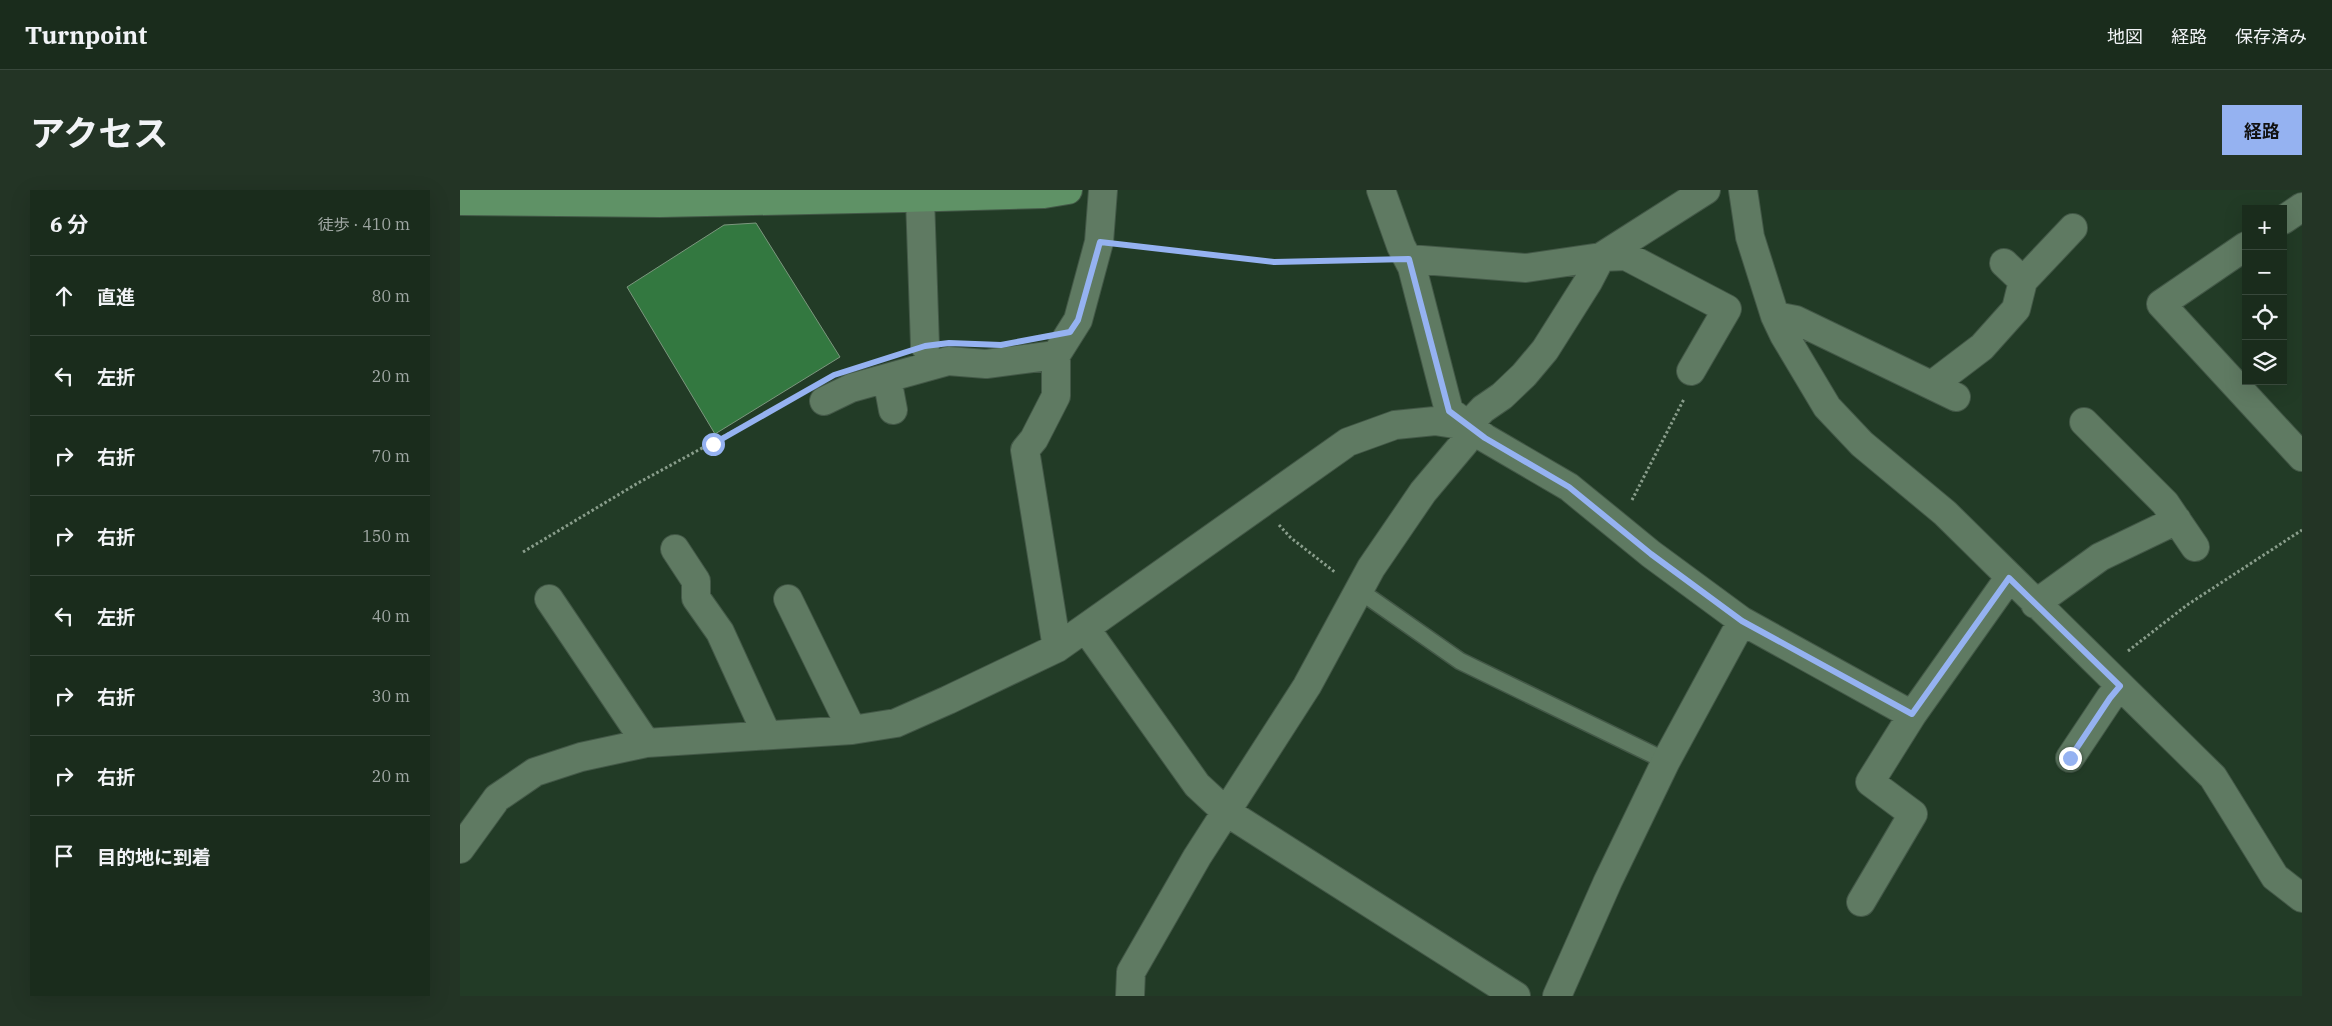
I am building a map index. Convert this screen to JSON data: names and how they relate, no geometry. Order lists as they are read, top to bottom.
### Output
{
  "page": {
    "header": "Turnpoint",
    "nav": ["地図", "経路", "保存済み"],
    "title": "アクセス",
    "buttons": "経路",
    "heading": ["6 分", "徒歩 · 410 m"],
    "map_buttons": ["+", "−"],
    "list": [
      ["直進", "80 m"],
      ["左折", "20 m"],
      ["右折", "70 m"],
      ["右折", "150 m"],
      ["左折", "40 m"],
      ["右折", "30 m"],
      ["右折", "20 m"],
      "目的地に到着"
    ]
  }
}
